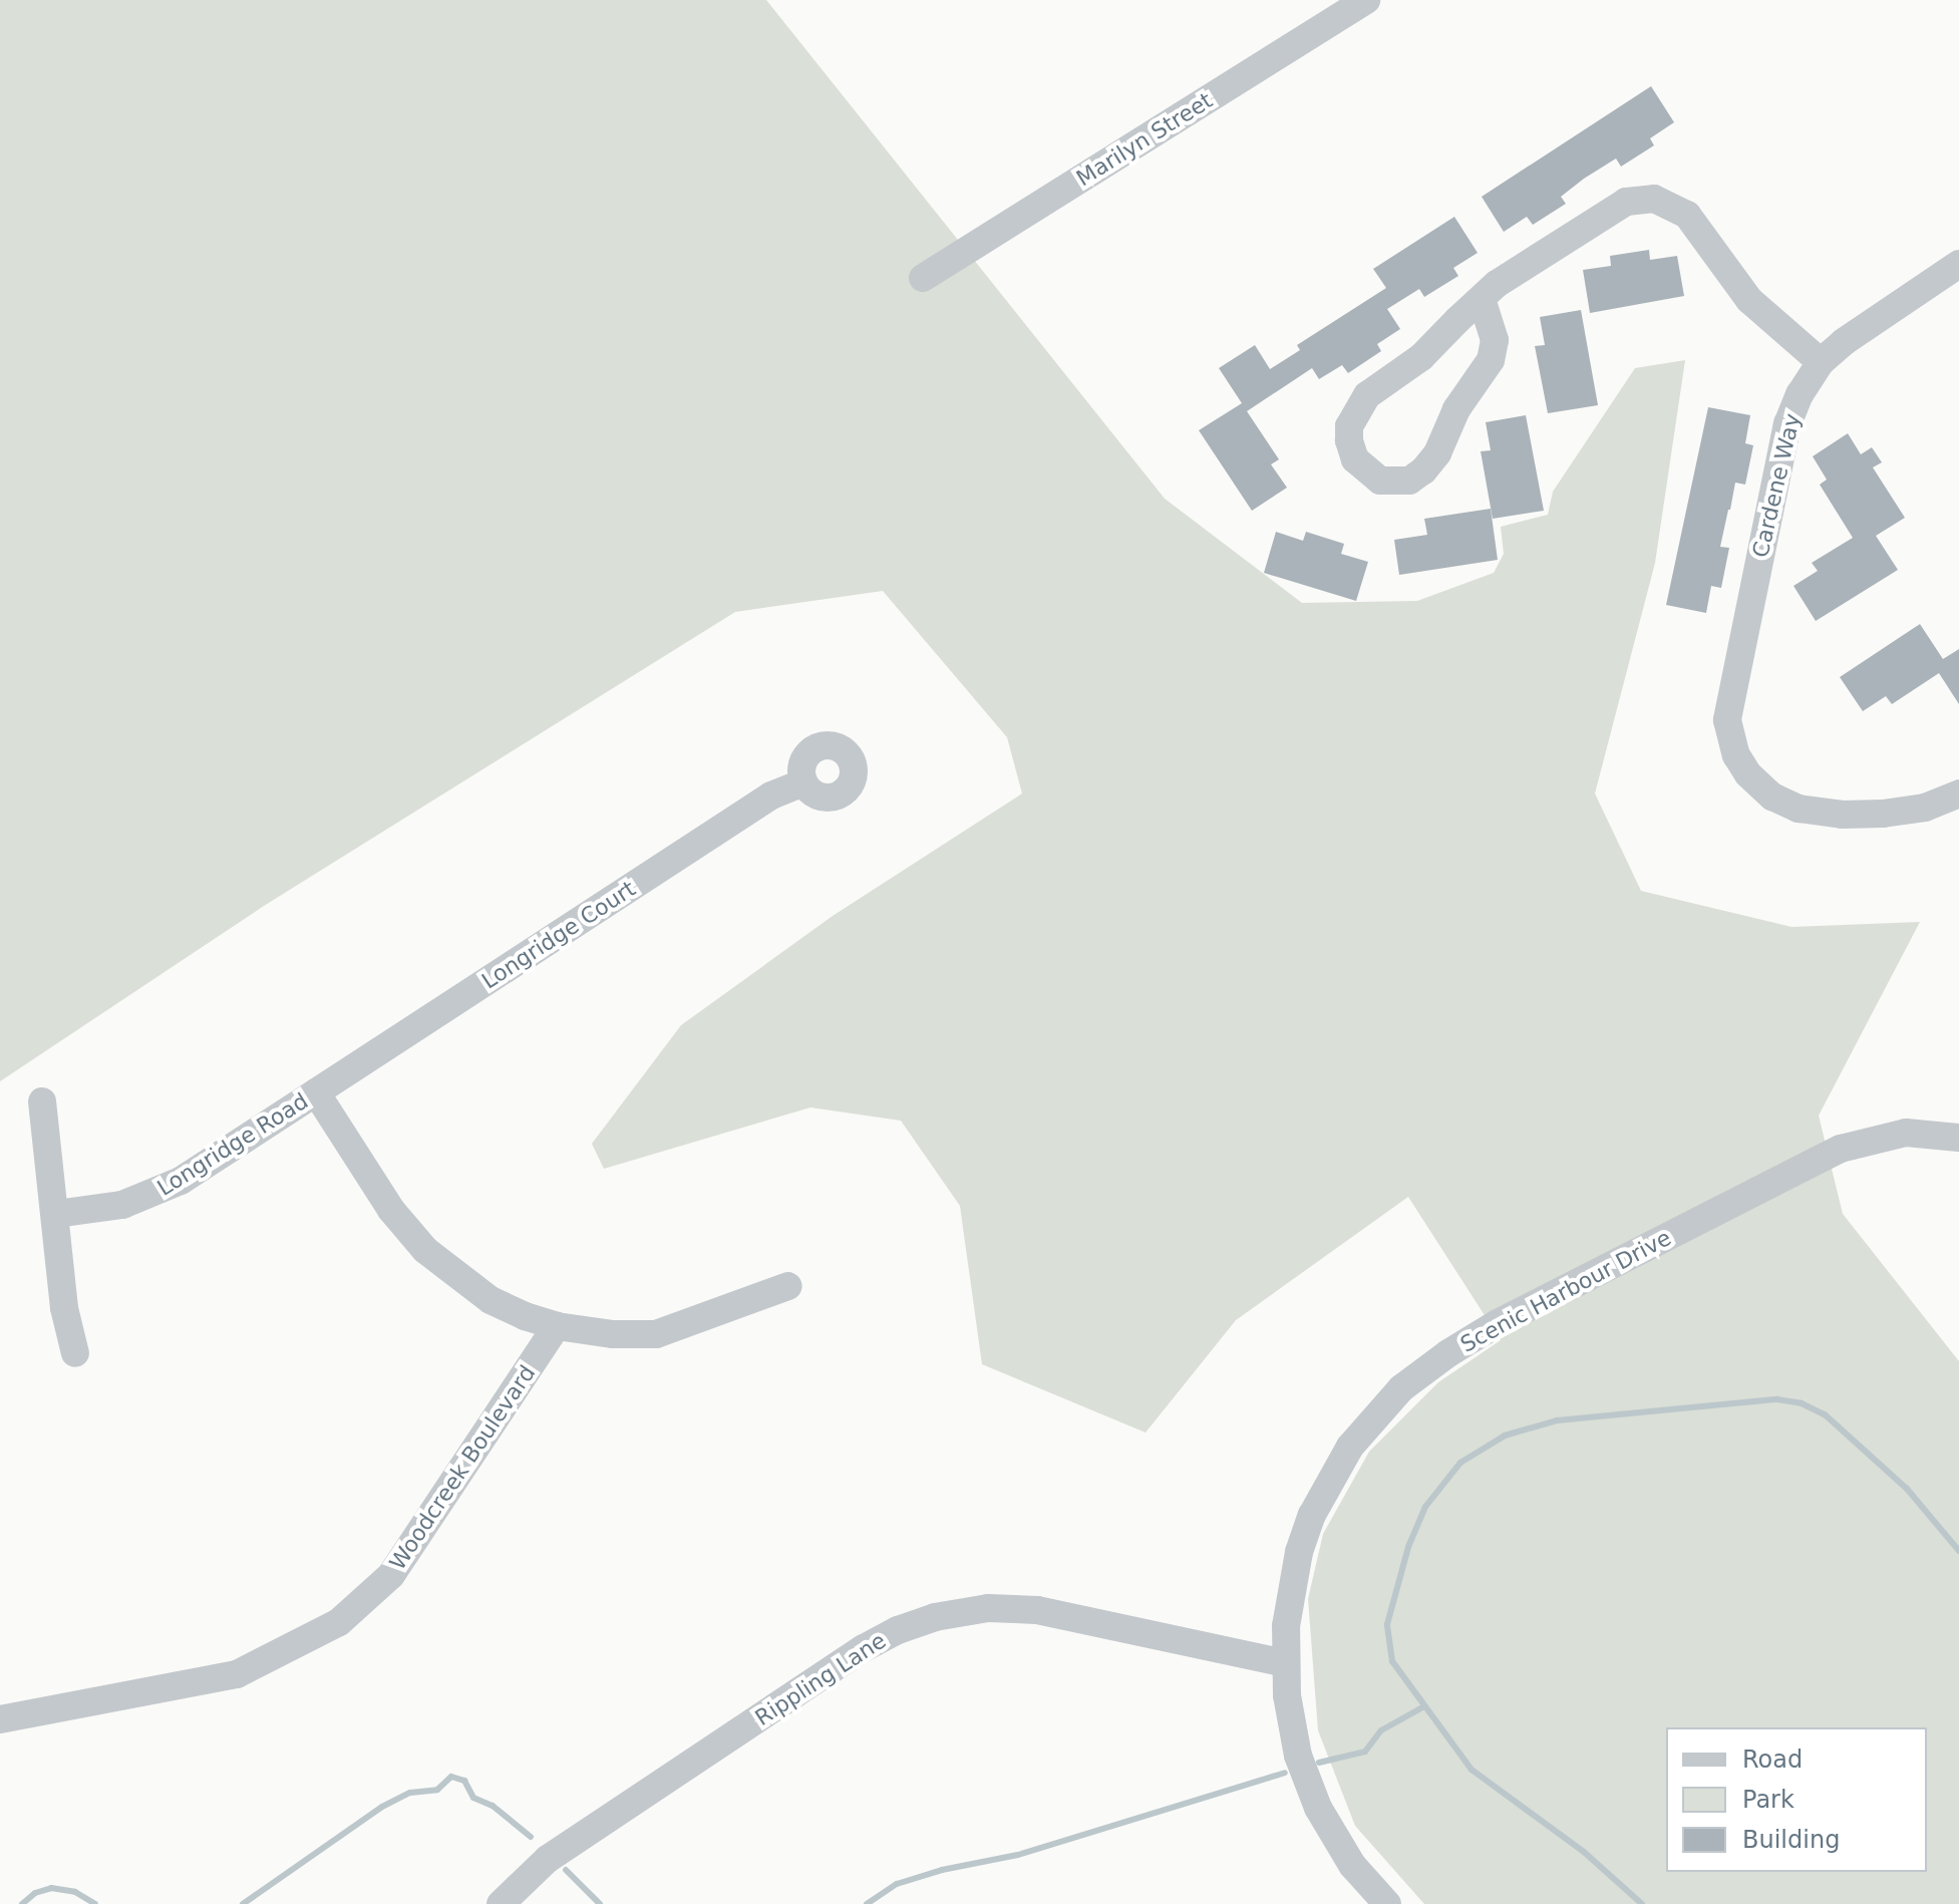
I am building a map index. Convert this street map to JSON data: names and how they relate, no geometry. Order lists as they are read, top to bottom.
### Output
{
  "streets": {
    "street": [
      "Marilyn Street",
      "Cardene Way",
      "Longridge Court",
      "Longridge Road",
      "Scenic Harbour Drive",
      "Woodcreek Boulevard",
      "Rippling Lane"
    ]
  },
  "crossings": [
    ["Longridge Court", "Longridge Road"],
    ["Scenic Harbour Drive", "Rippling Lane"]
  ],
  "legend": ["Road", "Park", "Building"]
}
